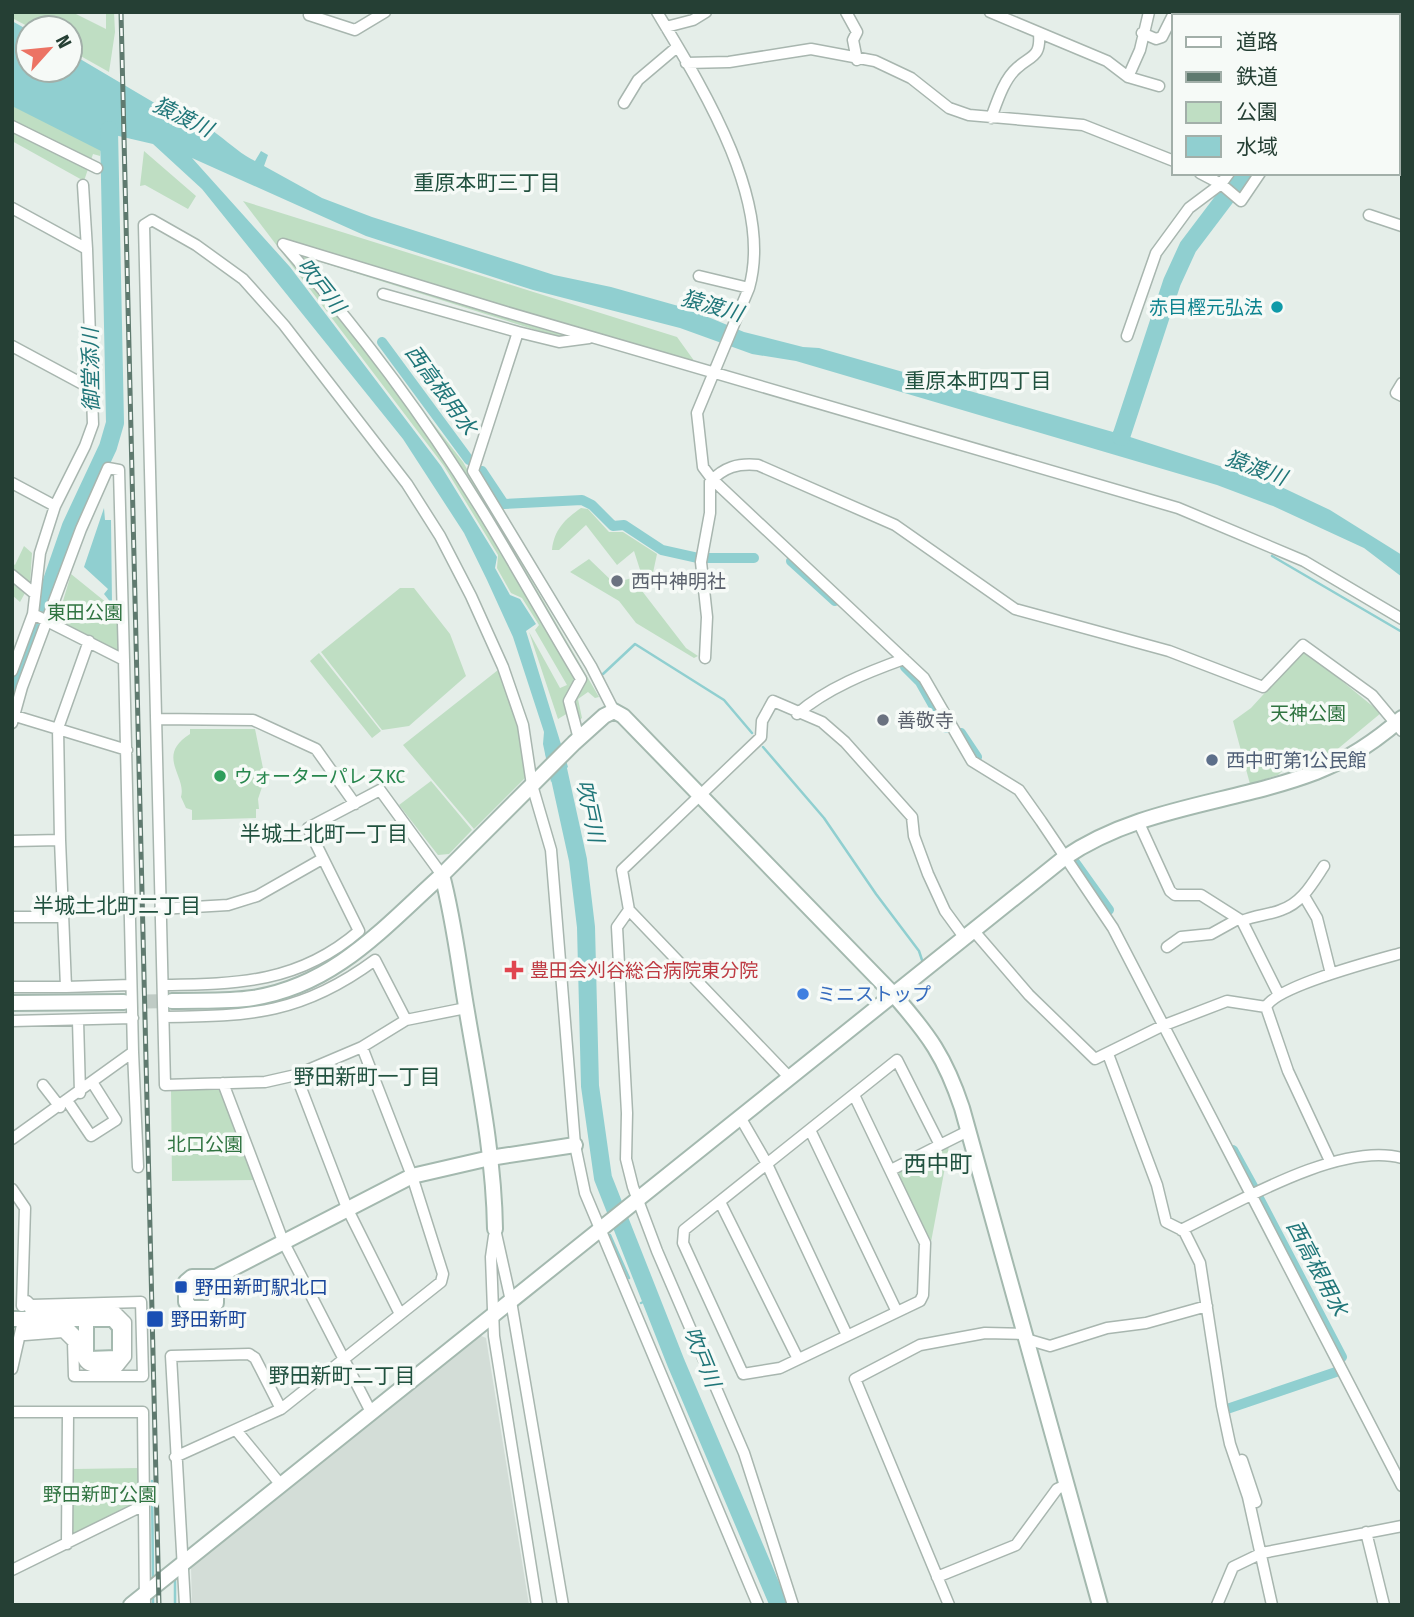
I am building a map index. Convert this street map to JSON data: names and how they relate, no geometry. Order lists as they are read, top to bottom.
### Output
{
  "districts": [
    "重原本町三丁目",
    "重原本町四丁目",
    "半城土北町一丁目",
    "半城土北町二丁目",
    "野田新町一丁目",
    "西中町",
    "野田新町二丁目"
  ],
  "water": [
    "猿渡川",
    "吹戸川",
    "御堂添川",
    "西高根用水"
  ],
  "parks": [
    "東田公園",
    "天神公園",
    "北口公園",
    "野田新町公園"
  ],
  "places": {
    "other": [
      "赤目樫元弘法",
      "西中神明社",
      "善敬寺",
      "西中町第1公民館",
      "ウォーターパレスKC",
      "ミニストップ"
    ],
    "health": ["豊田会刈谷総合病院東分院"],
    "transit": ["野田新町駅北口", "野田新町"]
  },
  "legend": [
    "道路",
    "鉄道",
    "公園",
    "水域"
  ],
  "north": "top right"
}
